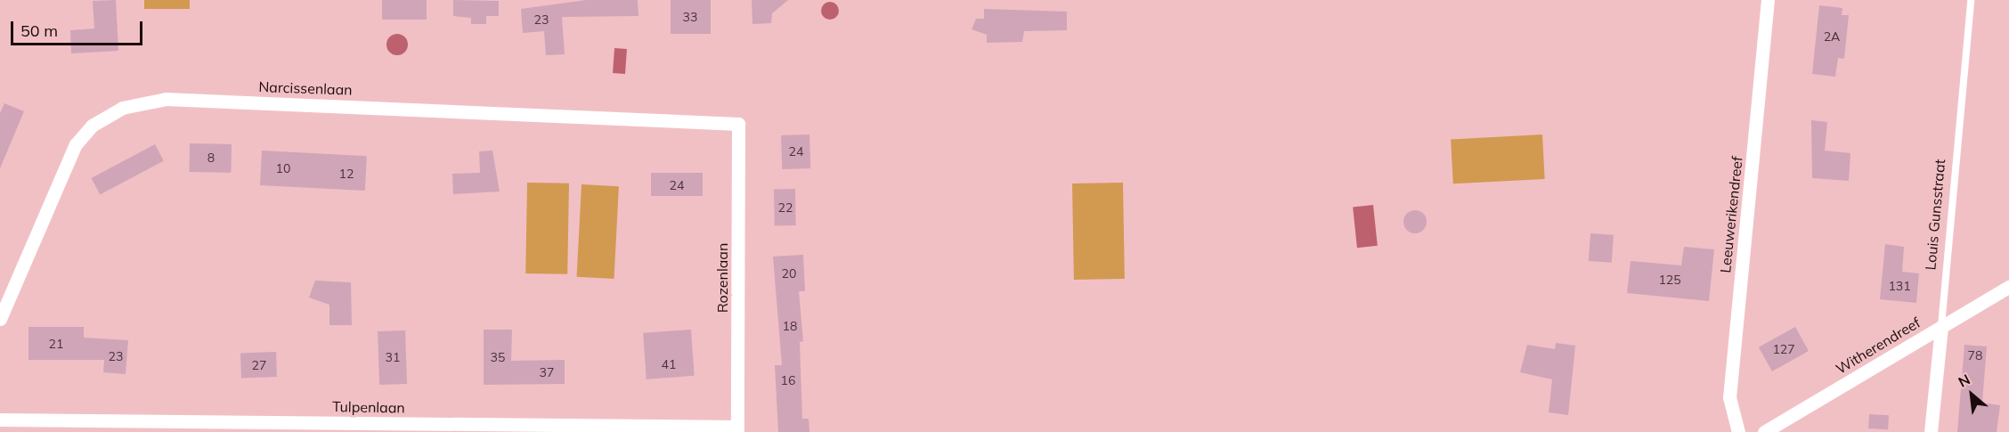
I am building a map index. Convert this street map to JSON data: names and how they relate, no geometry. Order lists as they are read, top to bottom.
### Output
{
  "streets": {
    "street": [
      "Narcissenlaan",
      "Leeuwerikendreef",
      "Louis Gunsstraat",
      "Rozenlaan",
      "Witherendreef",
      "Tulpenlaan"
    ]
  },
  "crossings": [
    ["Narcissenlaan", "Rozenlaan"],
    ["Louis Gunsstraat", "Witherendreef"],
    ["Rozenlaan", "Tulpenlaan"]
  ],
  "house_numbers": [
    "33",
    "23",
    "2A",
    "24",
    "8",
    "10",
    "12",
    "24",
    "22",
    "20",
    "125",
    "131",
    "18",
    "21",
    "127",
    "78",
    "23",
    "31",
    "35",
    "41",
    "27",
    "37",
    "16"
  ],
  "scale_bar": "50 m",
  "north": "top left"
}
